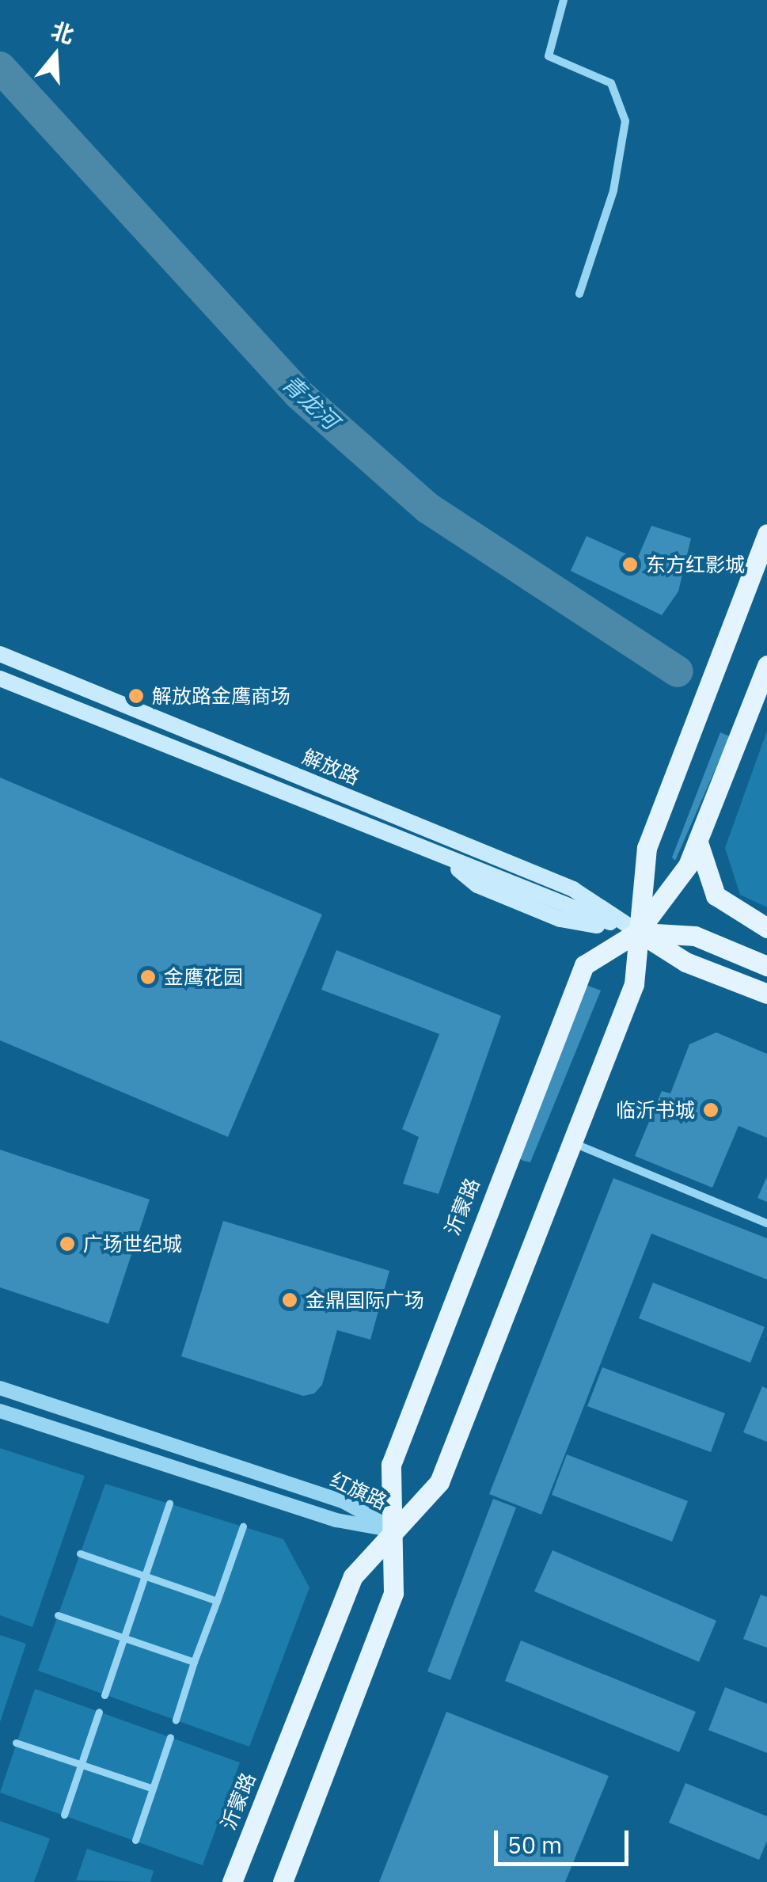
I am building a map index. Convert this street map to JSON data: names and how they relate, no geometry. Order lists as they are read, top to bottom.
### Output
{
  "streets": {
    "main road": ["解放路", "沂蒙路"],
    "street": ["红旗路"]
  },
  "crossings": [
    ["解放路", "沂蒙路"],
    ["沂蒙路", "红旗路"]
  ],
  "water": ["青龙河"],
  "places": [
    "东方红影城",
    "解放路金鹰商场",
    "金鹰花园",
    "临沂书城",
    "广场世纪城",
    "金鼎国际广场"
  ],
  "scale_bar": "50 m",
  "north": "top"
}
